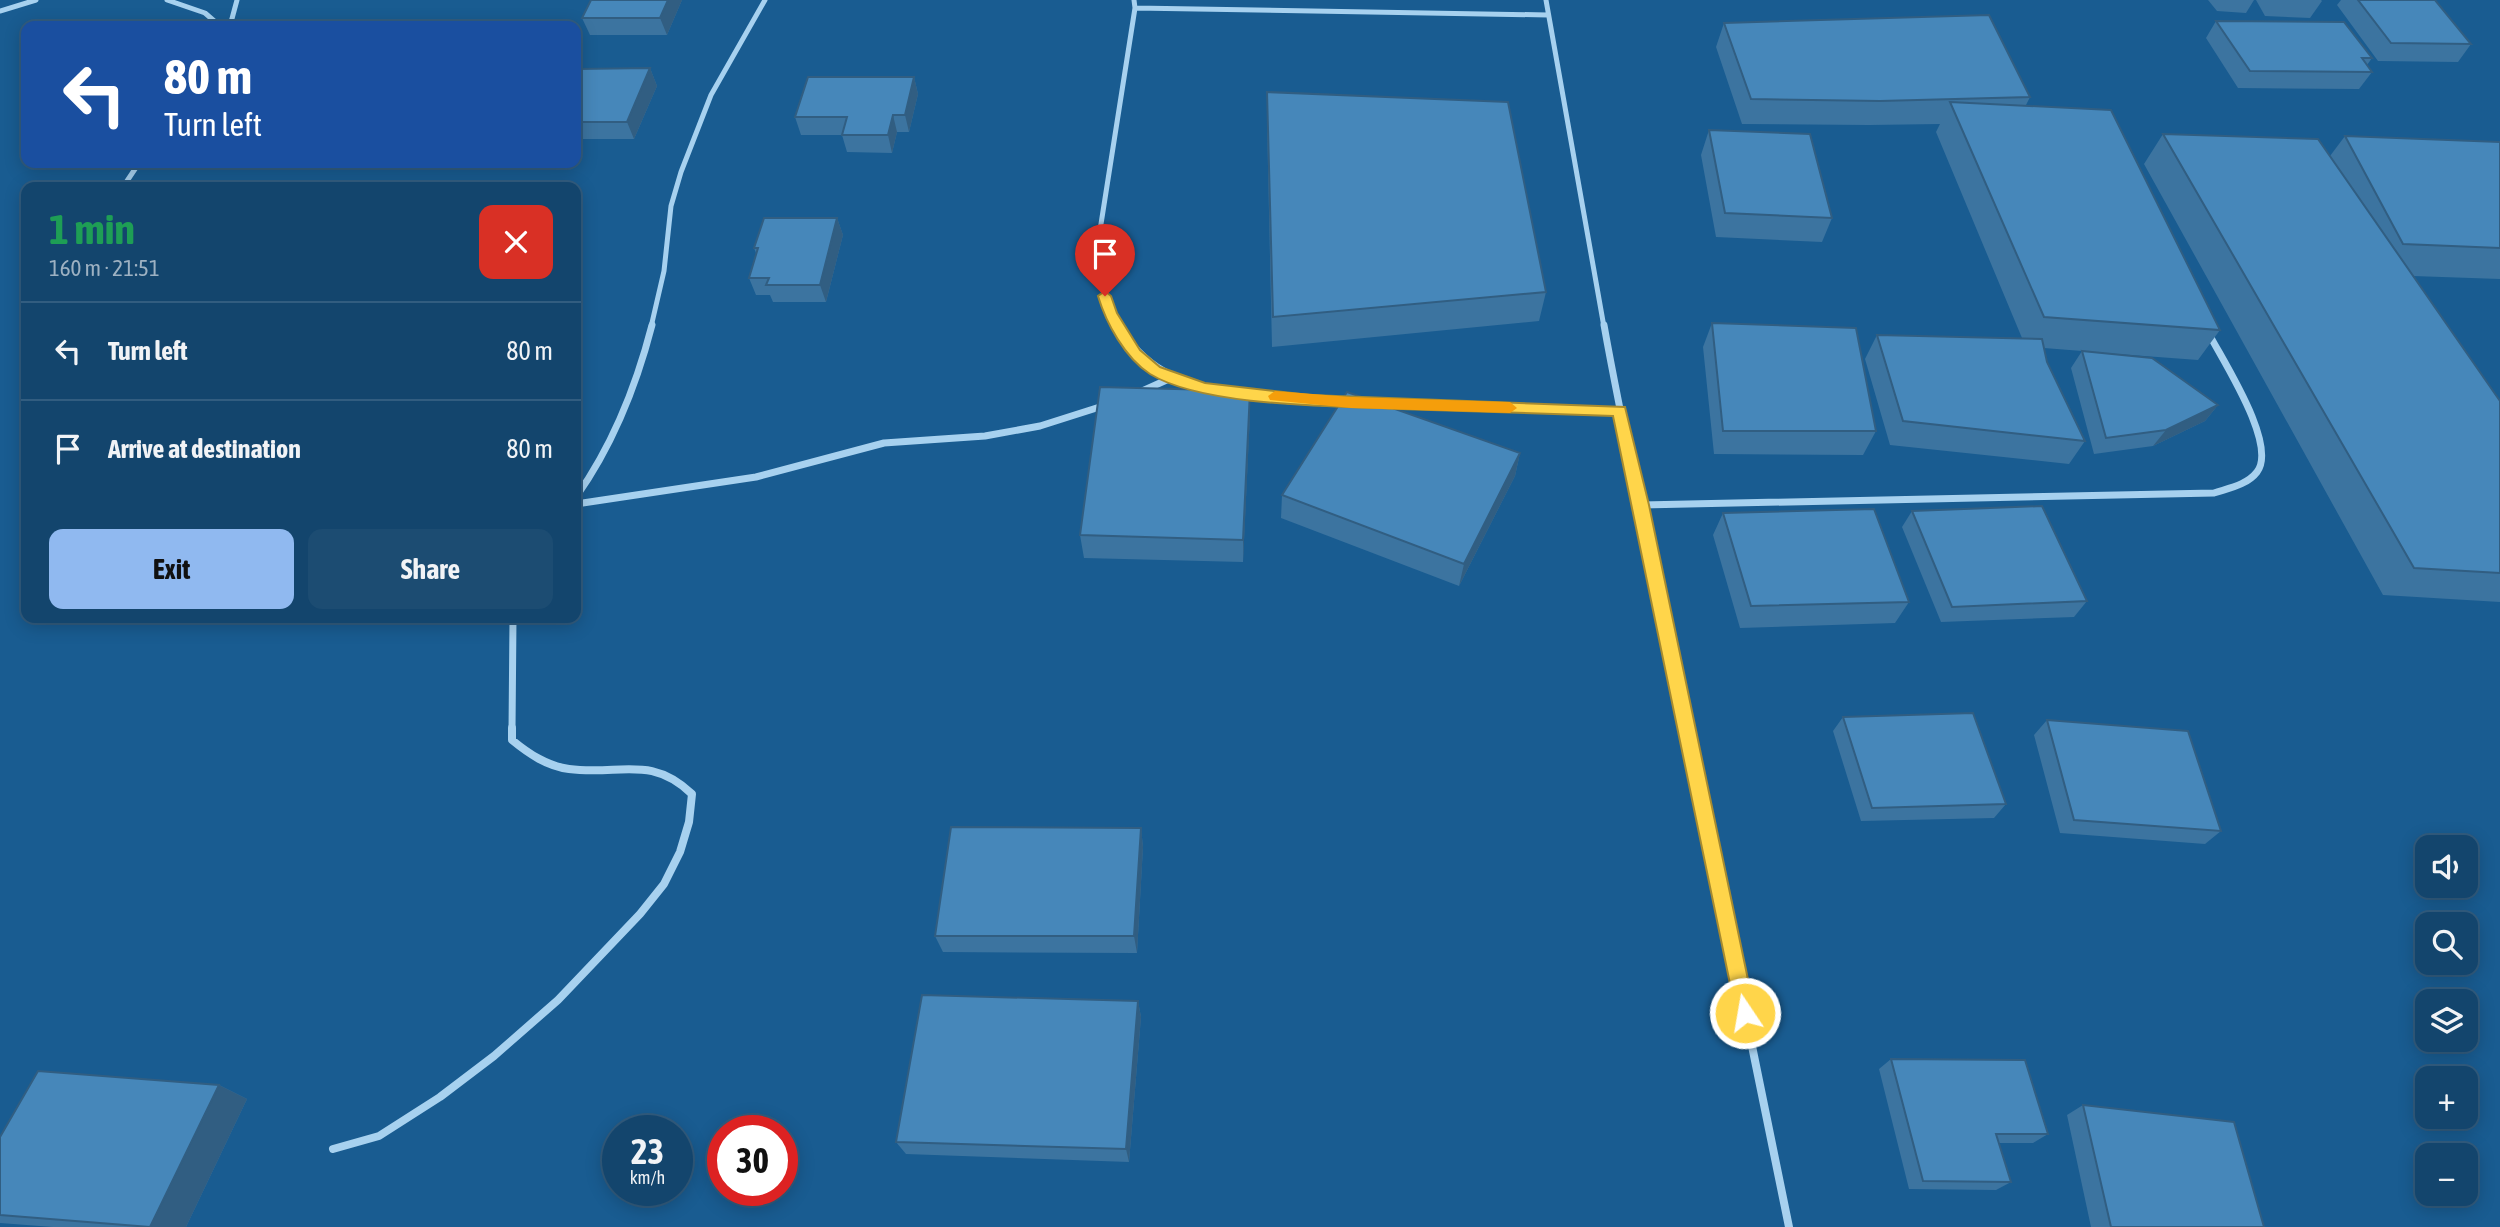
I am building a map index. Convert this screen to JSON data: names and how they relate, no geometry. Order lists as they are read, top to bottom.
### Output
{
  "page": {
    "turn": ["80 m", "Turn left"],
    "heading": ["1 min", "160 m · 21:51"],
    "list": [
      {
        "name": "Turn left",
        "value": "80 m"
      },
      {
        "name": "Arrive at destination",
        "value": "80 m"
      }
    ],
    "buttons": ["Exit", "Share"],
    "map_buttons": ["+", "−"],
    "speed": "23 km/h",
    "limit": "30"
  }
}
